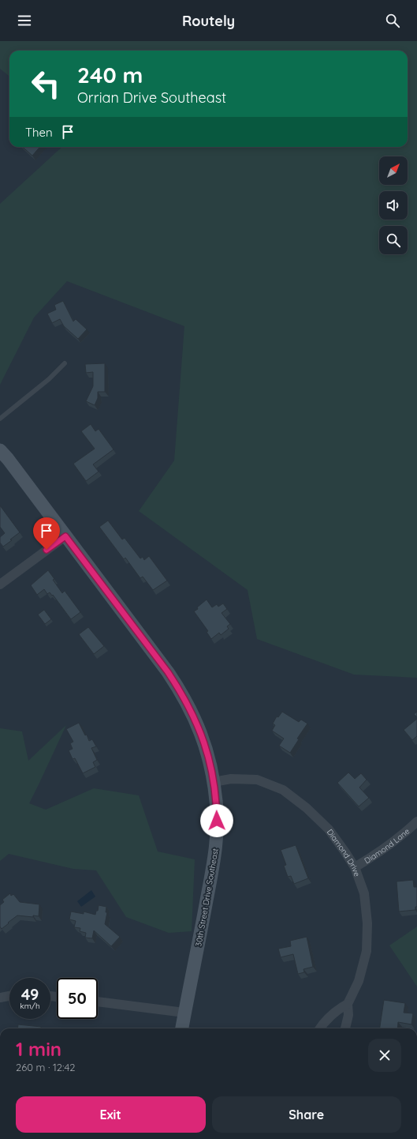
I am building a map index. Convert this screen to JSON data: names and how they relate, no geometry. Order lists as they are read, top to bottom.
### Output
{
  "streets": {
    "main road": ["30th Street Drive Southeast"],
    "street": ["Diamond Lane", "Diamond Drive"]
  },
  "crossings": [
    ["Diamond Lane", "Diamond Drive"],
    ["Diamond Drive", "30th Street Drive Southeast"]
  ],
  "north": "top right",
  "page": {
    "header": "Routely",
    "turn": ["240 m", "Orrian Drive Southeast"],
    "then": "Then",
    "speed": "49 km/h",
    "limit": "50",
    "heading": ["1 min", "260 m · 12:42"],
    "buttons": ["Exit", "Share"]
  }
}
